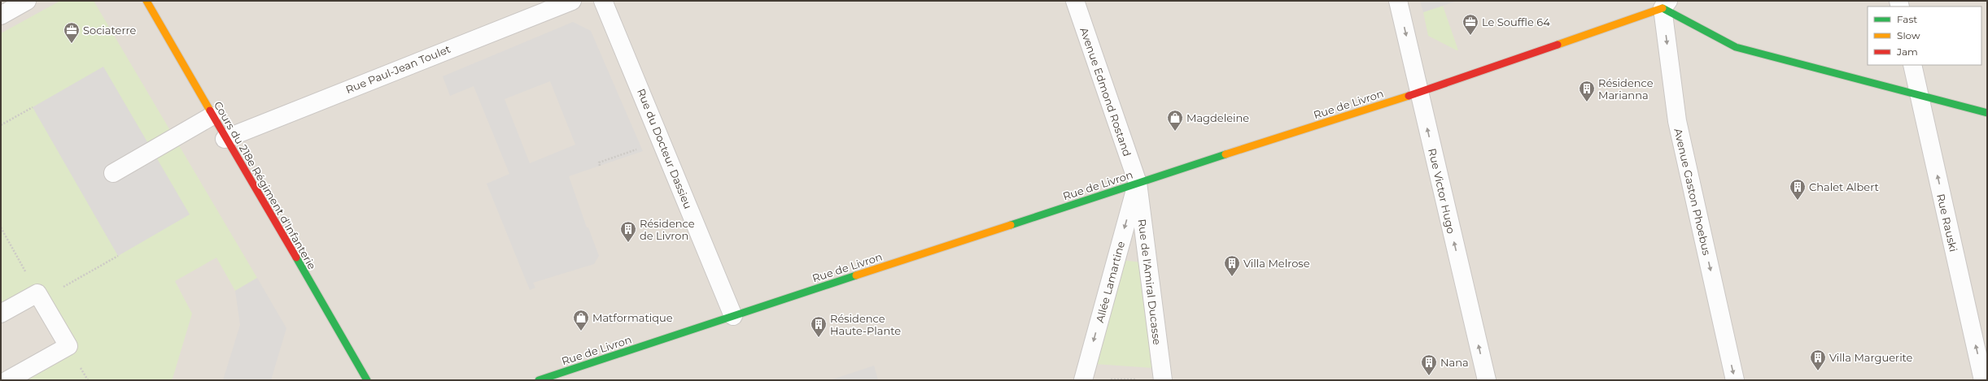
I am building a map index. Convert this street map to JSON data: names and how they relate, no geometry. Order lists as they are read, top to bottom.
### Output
{
  "streets": {
    "street": [
      "Rue Paul-Jean Toulet",
      "Avenue Edmond Rostand",
      "Rue de Livron",
      "Rue du Docteur Dassieu",
      "Cours du 218e Régiment d'Infanterie",
      "Rue Victor Hugo",
      "Avenue Gaston Phoebus",
      "Rue Rauski",
      "Allée Lamartine",
      "Rue de l'Amiral Ducasse"
    ]
  },
  "crossings": [
    ["Rue Paul-Jean Toulet", "Cours du 218e Régiment d'Infanterie"],
    ["Avenue Edmond Rostand", "Rue de Livron"],
    ["Avenue Edmond Rostand", "Allée Lamartine"],
    ["Avenue Edmond Rostand", "Rue de l'Amiral Ducasse"],
    ["Rue de Livron", "Rue du Docteur Dassieu"],
    ["Rue de Livron", "Rue Victor Hugo"],
    ["Rue de Livron", "Avenue Gaston Phoebus"],
    ["Rue de Livron", "Allée Lamartine"],
    ["Rue de Livron", "Rue de l'Amiral Ducasse"],
    ["Allée Lamartine", "Rue de l'Amiral Ducasse"]
  ],
  "one_way": ["Avenue Gaston Phoebus", "Rue Rauski", "Allée Lamartine"],
  "places": {
    "office": ["Le Souffle 64", "Sociaterre"],
    "building": [
      "Résidence Marianna",
      "Chalet Albert",
      "Résidence de Livron",
      "Villa Melrose",
      "Résidence Haute-Plante",
      "Villa Marguerite",
      "Nana"
    ],
    "shop": ["Magdeleine", "Matformatique"]
  },
  "legend": ["Fast", "Slow", "Jam"]
}
